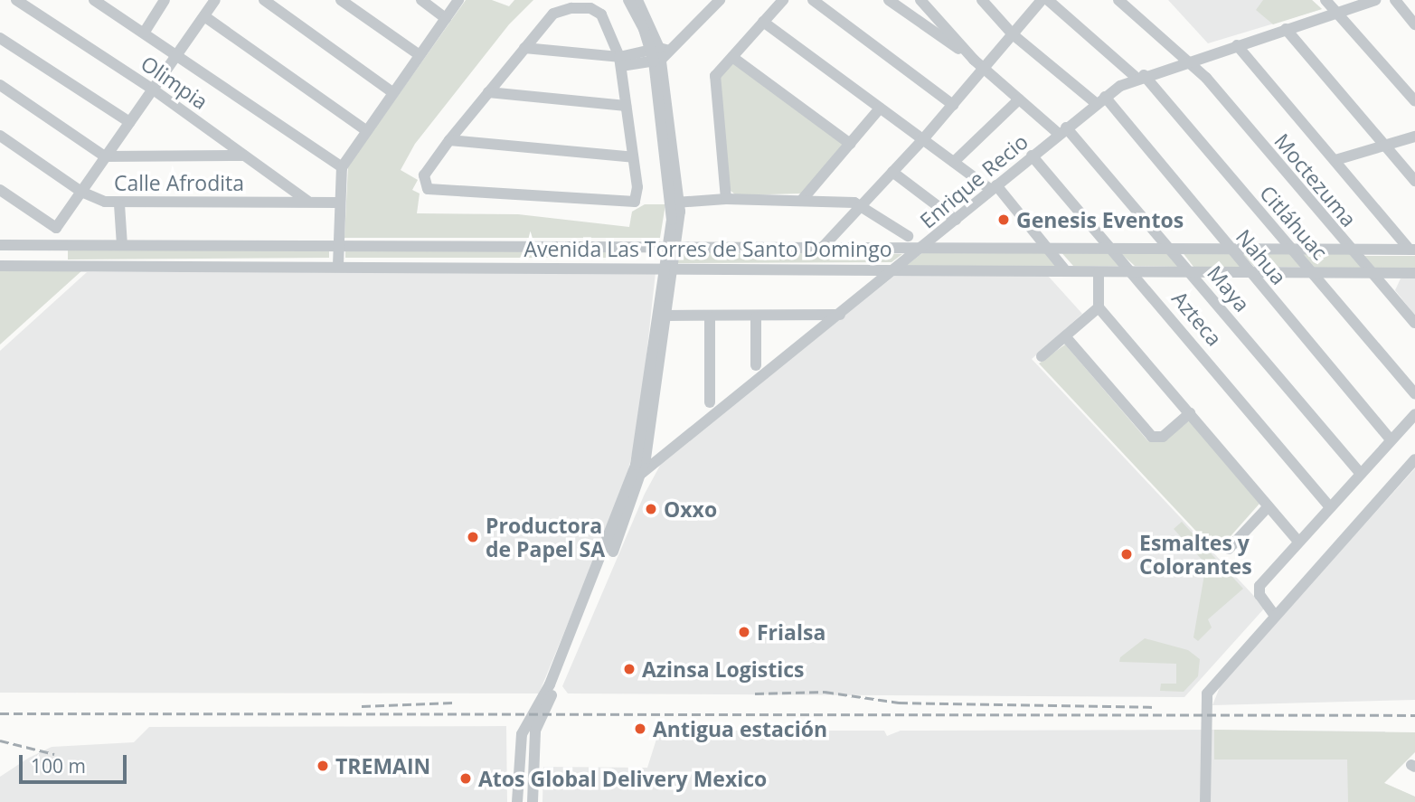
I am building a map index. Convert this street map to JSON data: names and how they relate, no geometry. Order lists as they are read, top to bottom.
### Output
{
  "streets": {
    "street": [
      "Olimpia",
      "Moctezuma",
      "Enrique Recio",
      "Calle Afrodita",
      "Citláhuac",
      "Avenida Las Torres de Santo Domingo",
      "Nahua",
      "Maya",
      "Azteca"
    ]
  },
  "crossings": [
    ["Olimpia", "Calle Afrodita"],
    ["Moctezuma", "Enrique Recio"],
    ["Moctezuma", "Avenida Las Torres de Santo Domingo"],
    ["Enrique Recio", "Citláhuac"],
    ["Enrique Recio", "Avenida Las Torres de Santo Domingo"],
    ["Enrique Recio", "Nahua"],
    ["Enrique Recio", "Maya"],
    ["Enrique Recio", "Azteca"],
    ["Citláhuac", "Avenida Las Torres de Santo Domingo"],
    ["Avenida Las Torres de Santo Domingo", "Nahua"],
    ["Avenida Las Torres de Santo Domingo", "Maya"],
    ["Avenida Las Torres de Santo Domingo", "Azteca"]
  ],
  "places": [
    "Genesis Eventos",
    "Oxxo",
    "Productora de Papel SA",
    "Esmaltes y Colorantes",
    "Frialsa",
    "Azinsa Logistics",
    "Antigua estación",
    "TREMAIN",
    "Atos Global Delivery Mexico"
  ],
  "scale_bar": "100 m"
}
